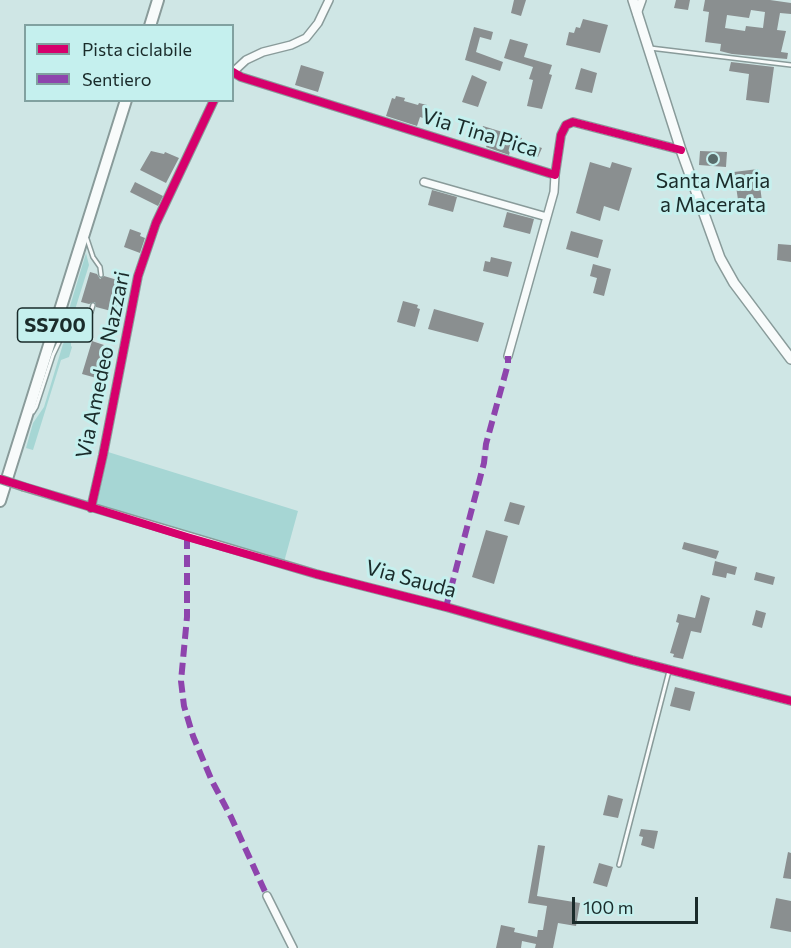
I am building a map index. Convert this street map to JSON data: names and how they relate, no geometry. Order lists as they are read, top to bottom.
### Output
{
  "streets": {
    "highway": ["SS700"],
    "street": ["Via Tina Pica", "Via Amedeo Nazzari", "Via Sauda"]
  },
  "crossings": [
    ["Via Amedeo Nazzari", "Via Sauda"]
  ],
  "places": ["Santa Maria a Macerata"],
  "legend": ["Pista ciclabile", "Sentiero"],
  "scale_bar": "100 m"
}
